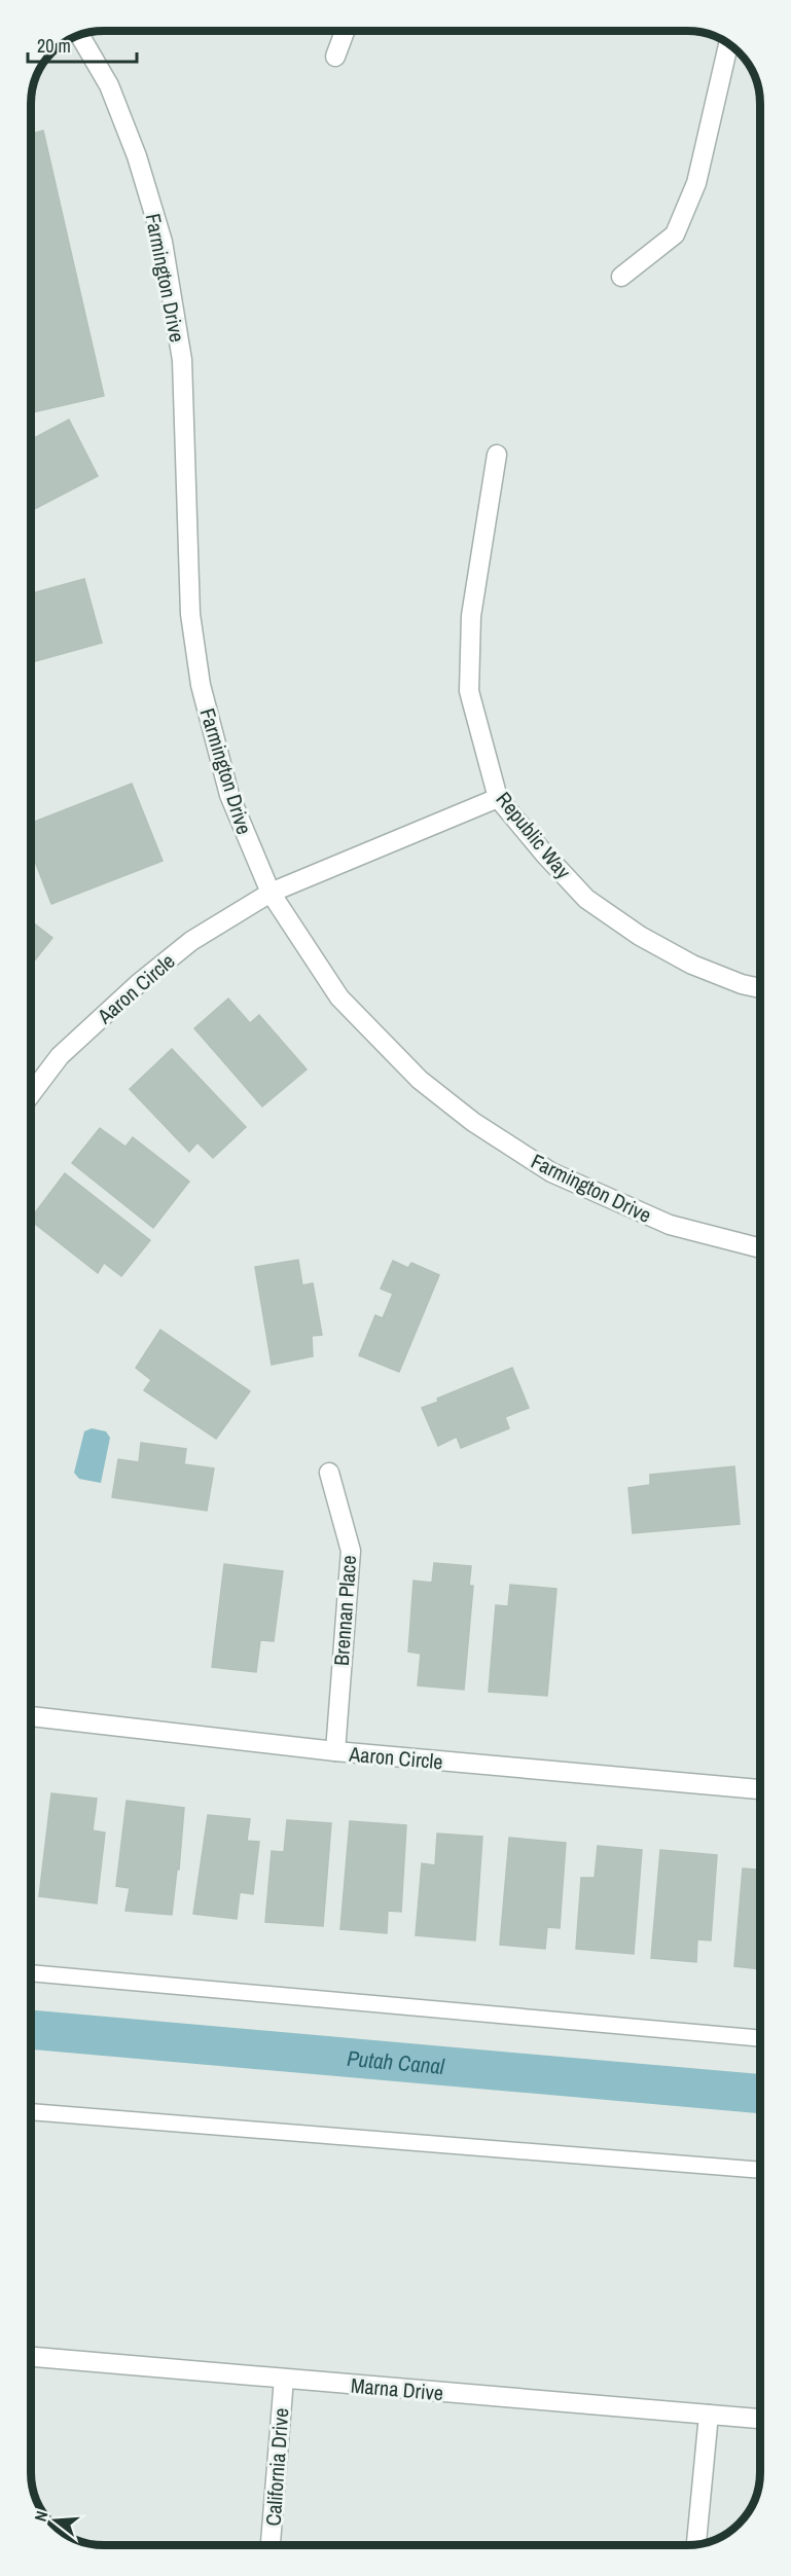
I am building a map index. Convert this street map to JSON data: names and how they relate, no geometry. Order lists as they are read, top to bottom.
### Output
{
  "streets": {
    "street": [
      "Farmington Drive",
      "Republic Way",
      "Aaron Circle",
      "Brennan Place",
      "Marna Drive",
      "California Drive"
    ]
  },
  "crossings": [
    ["Farmington Drive", "Aaron Circle"],
    ["Republic Way", "Aaron Circle"],
    ["Aaron Circle", "Brennan Place"],
    ["Marna Drive", "California Drive"]
  ],
  "water": ["Putah Canal"],
  "scale_bar": "20 m",
  "north": "left"
}
